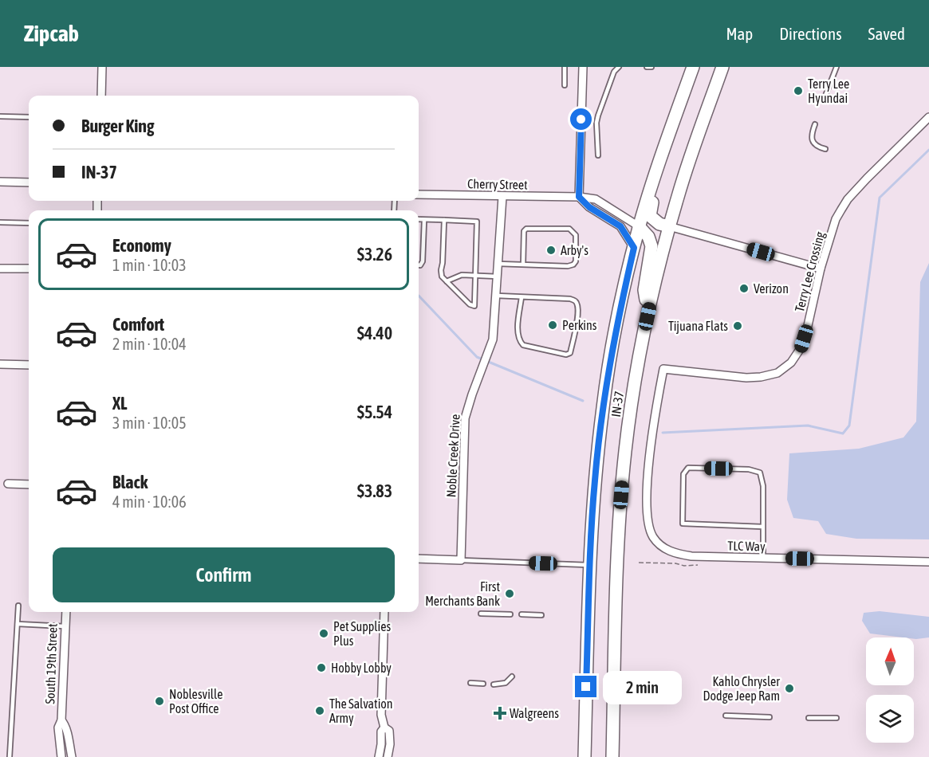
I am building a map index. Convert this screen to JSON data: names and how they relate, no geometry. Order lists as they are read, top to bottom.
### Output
{
  "streets": {
    "highway": ["IN-37"],
    "street": [
      "Cherry Street",
      "Terry Lee Crossing",
      "Noble Creek Drive",
      "TLC Way",
      "South 19th Street"
    ]
  },
  "crossings": [
    ["Cherry Street", "IN-37"],
    ["Cherry Street", "Noble Creek Drive"],
    ["Terry Lee Crossing", "TLC Way"]
  ],
  "places": {
    "other": [
      "Terry Lee Hyundai",
      "Arby's",
      "Verizon",
      "Perkins",
      "Tijuana Flats",
      "First Merchants Bank",
      "Pet Supplies Plus",
      "Hobby Lobby",
      "Kahlo Chrysler Dodge Jeep Ram",
      "Noblesville Post Office",
      "The Salvation Army"
    ],
    "health": ["Walgreens"]
  },
  "north": "top",
  "page": {
    "header": "Zipcab",
    "nav": ["Map", "Directions", "Saved"],
    "banner": ["Burger King", "IN-37"],
    "list": [
      {
        "name": "Economy",
        "note": "1 min · 10:03",
        "value": "$3.26"
      },
      {
        "name": "Comfort",
        "note": "2 min · 10:04",
        "value": "$4.40"
      },
      {
        "name": "XL",
        "note": "3 min · 10:05",
        "value": "$5.54"
      },
      {
        "name": "Black",
        "note": "4 min · 10:06",
        "value": "$3.83"
      }
    ],
    "buttons": "Confirm",
    "bubble": "2 min"
  }
}
